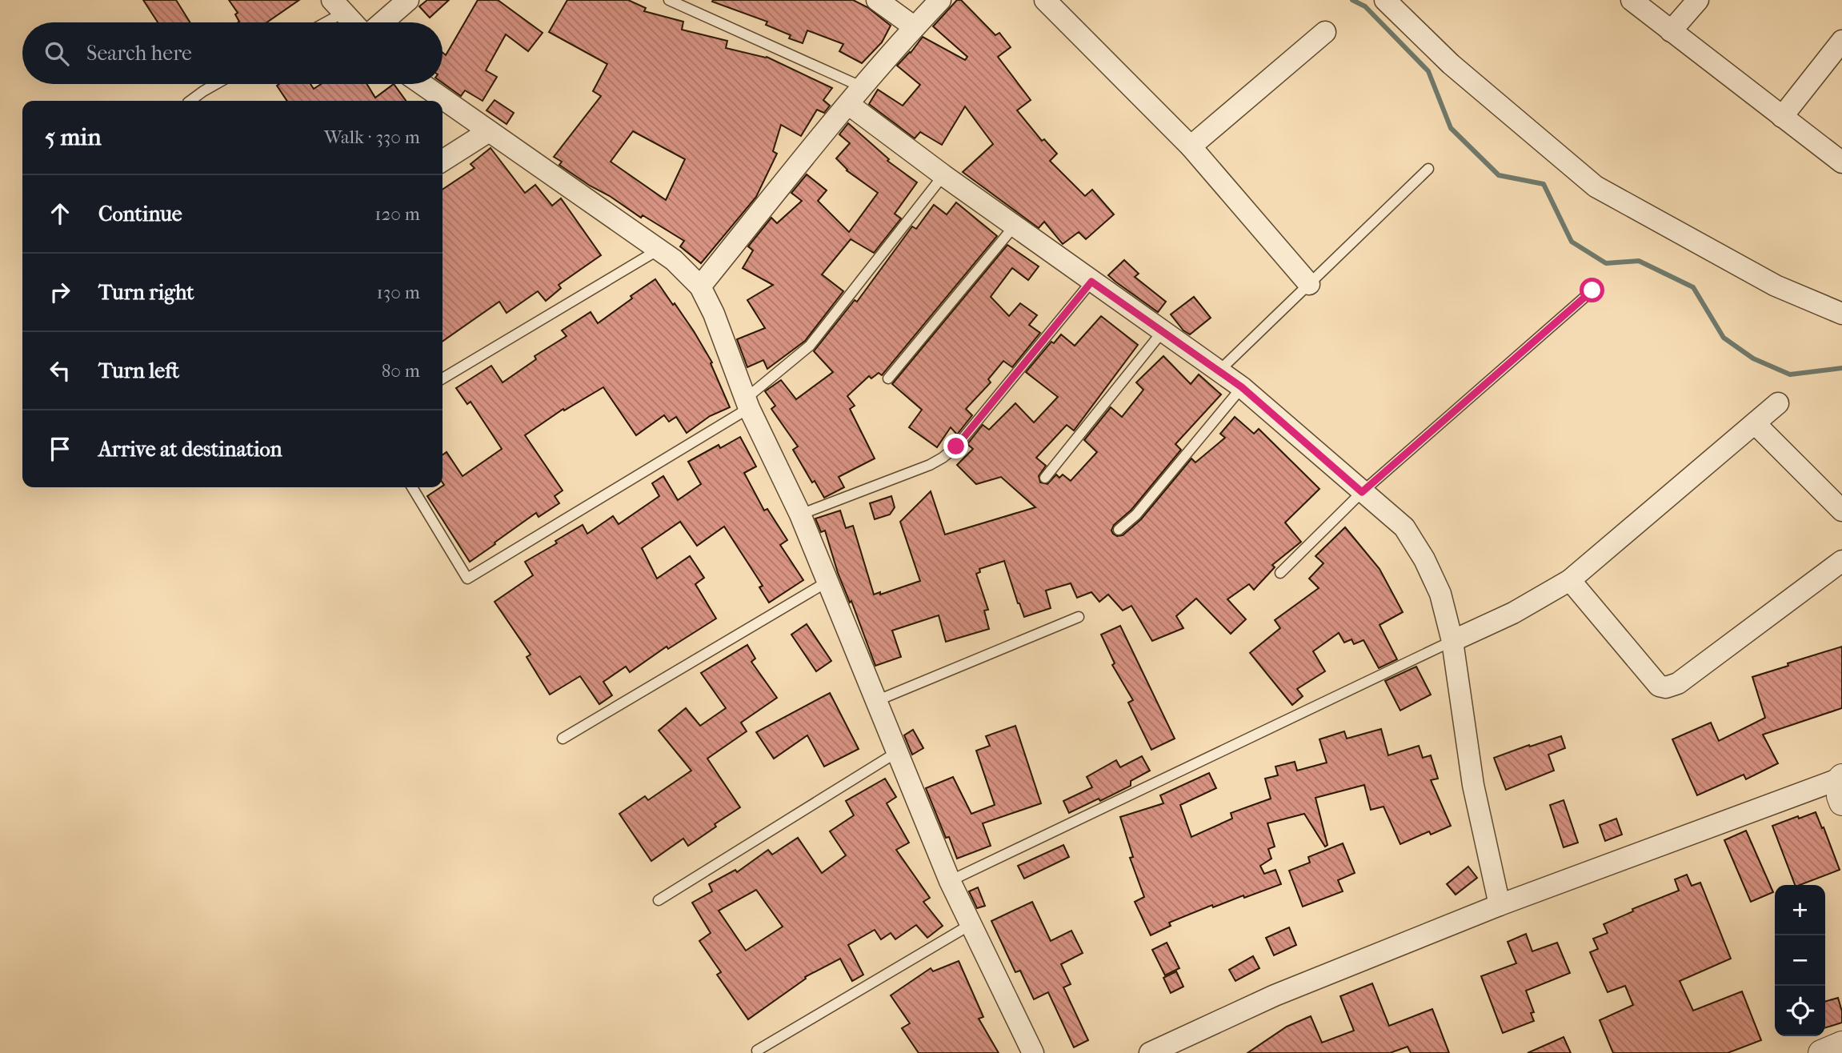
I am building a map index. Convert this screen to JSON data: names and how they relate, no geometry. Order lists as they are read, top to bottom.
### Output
{
  "page": {
    "search": "Search here",
    "heading": ["5 min", "Walk · 330 m"],
    "list": [
      ["Continue", "120 m"],
      ["Turn right", "130 m"],
      ["Turn left", "80 m"],
      "Arrive at destination"
    ],
    "map_buttons": ["+", "−"]
  }
}
